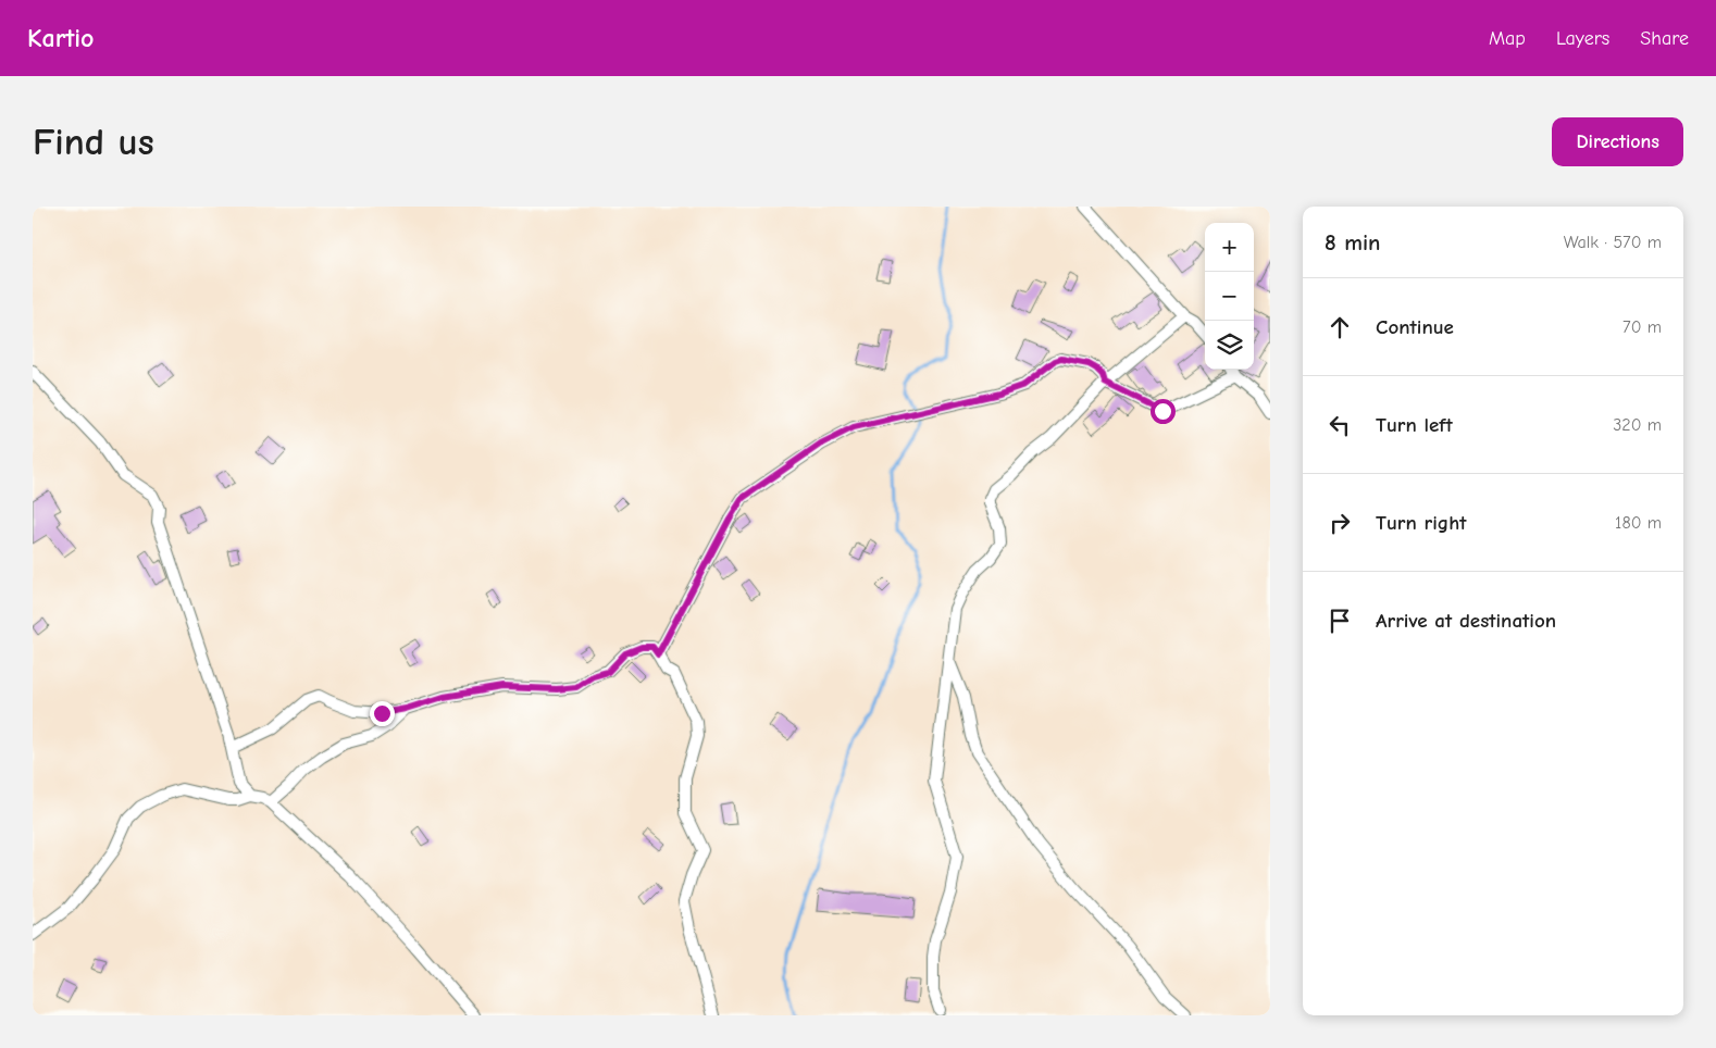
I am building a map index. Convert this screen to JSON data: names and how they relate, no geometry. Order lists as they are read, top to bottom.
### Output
{
  "page": {
    "header": "Kartio",
    "nav": ["Map", "Layers", "Share"],
    "buttons": "Directions",
    "title": "Find us",
    "heading": ["8 min", "Walk · 570 m"],
    "map_buttons": ["+", "−"],
    "list": [
      ["Continue", "70 m"],
      ["Turn left", "320 m"],
      ["Turn right", "180 m"],
      "Arrive at destination"
    ]
  }
}
